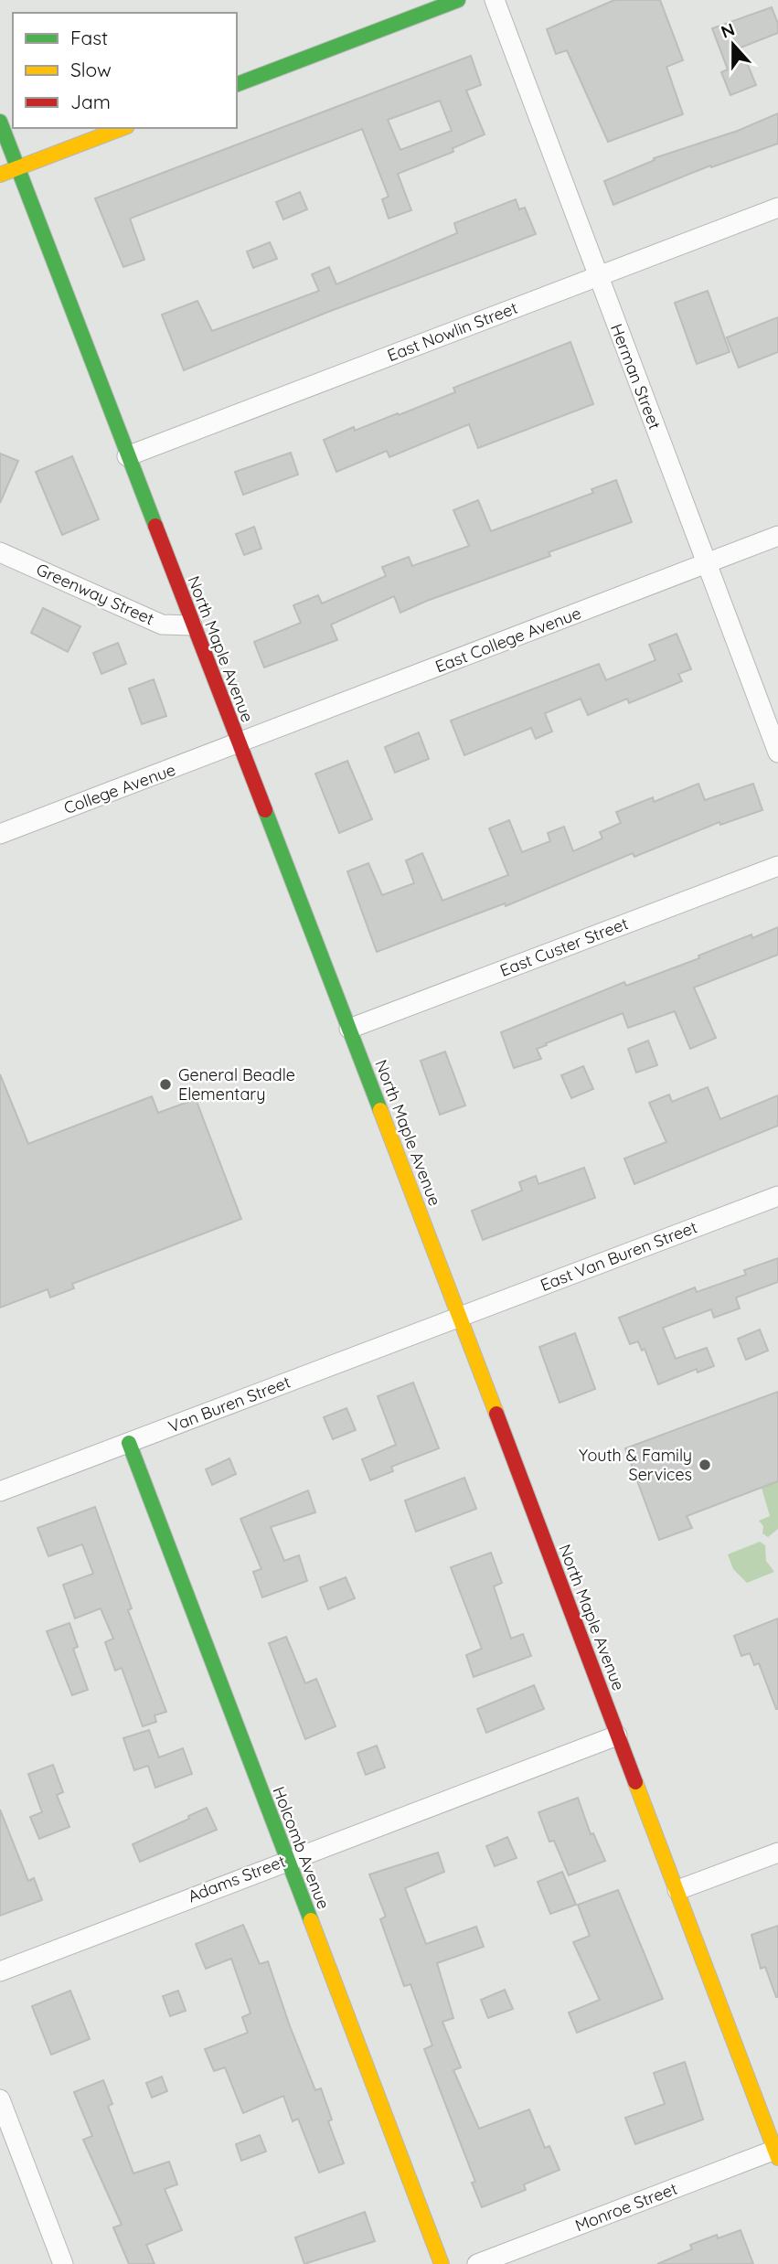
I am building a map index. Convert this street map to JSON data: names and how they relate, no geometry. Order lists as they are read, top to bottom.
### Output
{
  "streets": {
    "street": [
      "East Nowlin Street",
      "Herman Street",
      "Greenway Street",
      "East College Avenue",
      "North Maple Avenue",
      "College Avenue",
      "East Custer Street",
      "East Van Buren Street",
      "Van Buren Street",
      "Holcomb Avenue",
      "Adams Street",
      "Monroe Street"
    ]
  },
  "crossings": [
    ["East Nowlin Street", "Herman Street"],
    ["East Nowlin Street", "North Maple Avenue"],
    ["Herman Street", "East College Avenue"],
    ["Greenway Street", "North Maple Avenue"],
    ["East College Avenue", "North Maple Avenue"],
    ["East College Avenue", "College Avenue"],
    ["North Maple Avenue", "College Avenue"],
    ["North Maple Avenue", "East Custer Street"],
    ["North Maple Avenue", "East Van Buren Street"],
    ["North Maple Avenue", "Van Buren Street"],
    ["North Maple Avenue", "Adams Street"],
    ["North Maple Avenue", "Monroe Street"],
    ["East Van Buren Street", "Van Buren Street"],
    ["Van Buren Street", "Holcomb Avenue"],
    ["Holcomb Avenue", "Adams Street"]
  ],
  "places": ["General Beadle Elementary", "Youth & Family Services"],
  "legend": ["Fast", "Slow", "Jam"],
  "north": "top"
}
